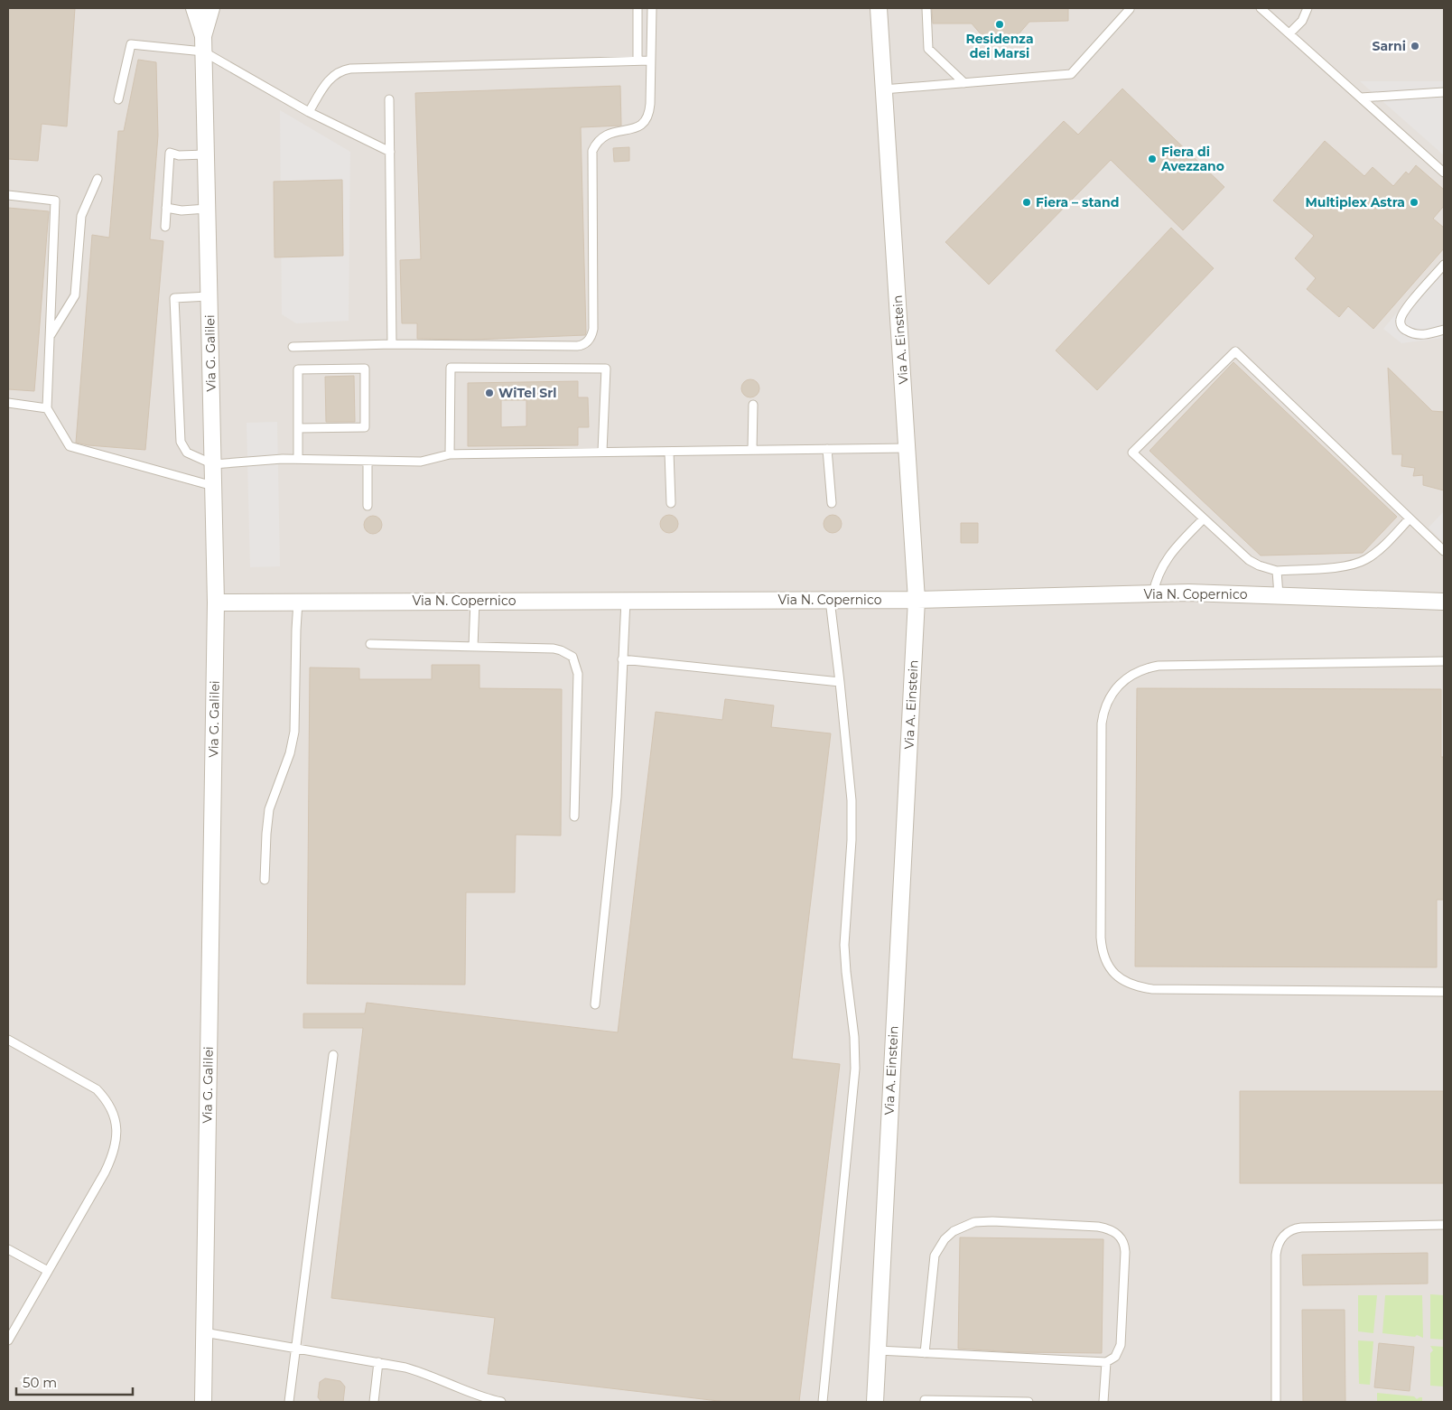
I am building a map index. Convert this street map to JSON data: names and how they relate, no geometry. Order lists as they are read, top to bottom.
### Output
{
  "streets": {
    "street": ["Via A. Einstein", "Via G. Galilei", "Via N. Copernico"]
  },
  "crossings": [
    ["Via A. Einstein", "Via N. Copernico"],
    ["Via G. Galilei", "Via N. Copernico"]
  ],
  "places": [
    "Residenza dei Marsi",
    "Sarni",
    "Fiera di Avezzano",
    "Fiera – stand",
    "Multiplex Astra",
    "WiTel Srl"
  ],
  "scale_bar": "50 m"
}
